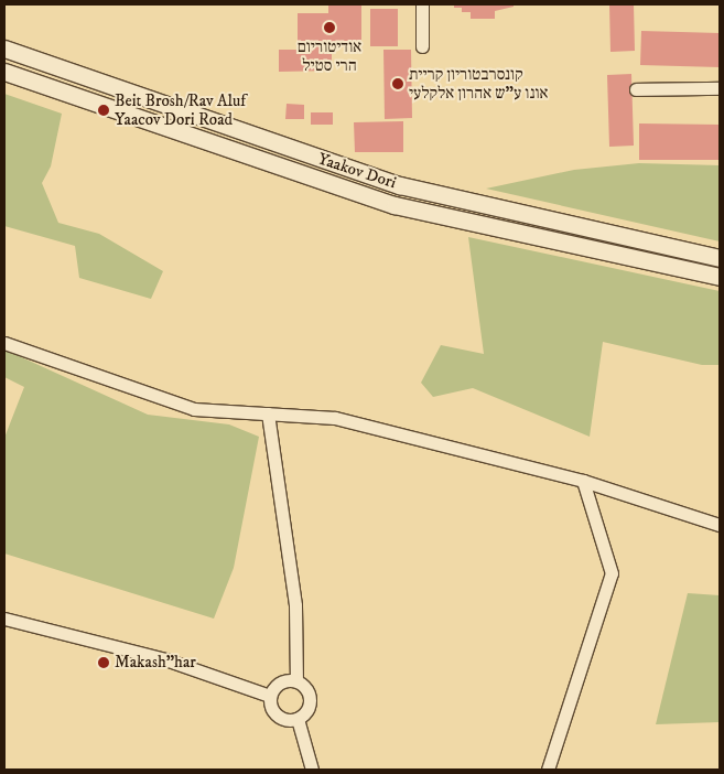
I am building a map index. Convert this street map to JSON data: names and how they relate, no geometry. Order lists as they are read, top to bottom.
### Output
{
  "streets": {
    "main road": ["Yaakov Dori"]
  },
  "places": [
    "אודיטוריום הרי סטיל",
    "קונסרבטוריון קריית אונו ע\"ש אהרון אלקלעי",
    "Beit Brosh/Rav Aluf Yaacov Dori Road",
    "Makash\"har"
  ]
}
